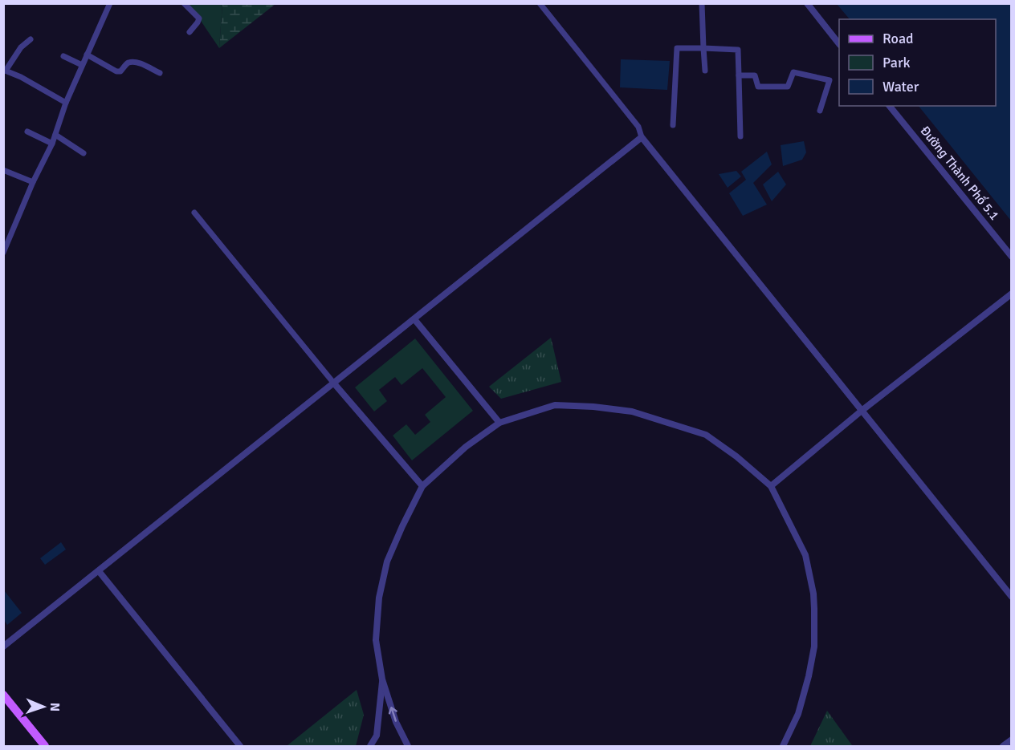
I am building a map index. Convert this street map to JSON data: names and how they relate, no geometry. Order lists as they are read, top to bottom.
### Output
{
  "streets": {
    "street": ["Đường Thành Phố 5.1"]
  },
  "legend": ["Road", "Park", "Water"],
  "north": "right"
}
